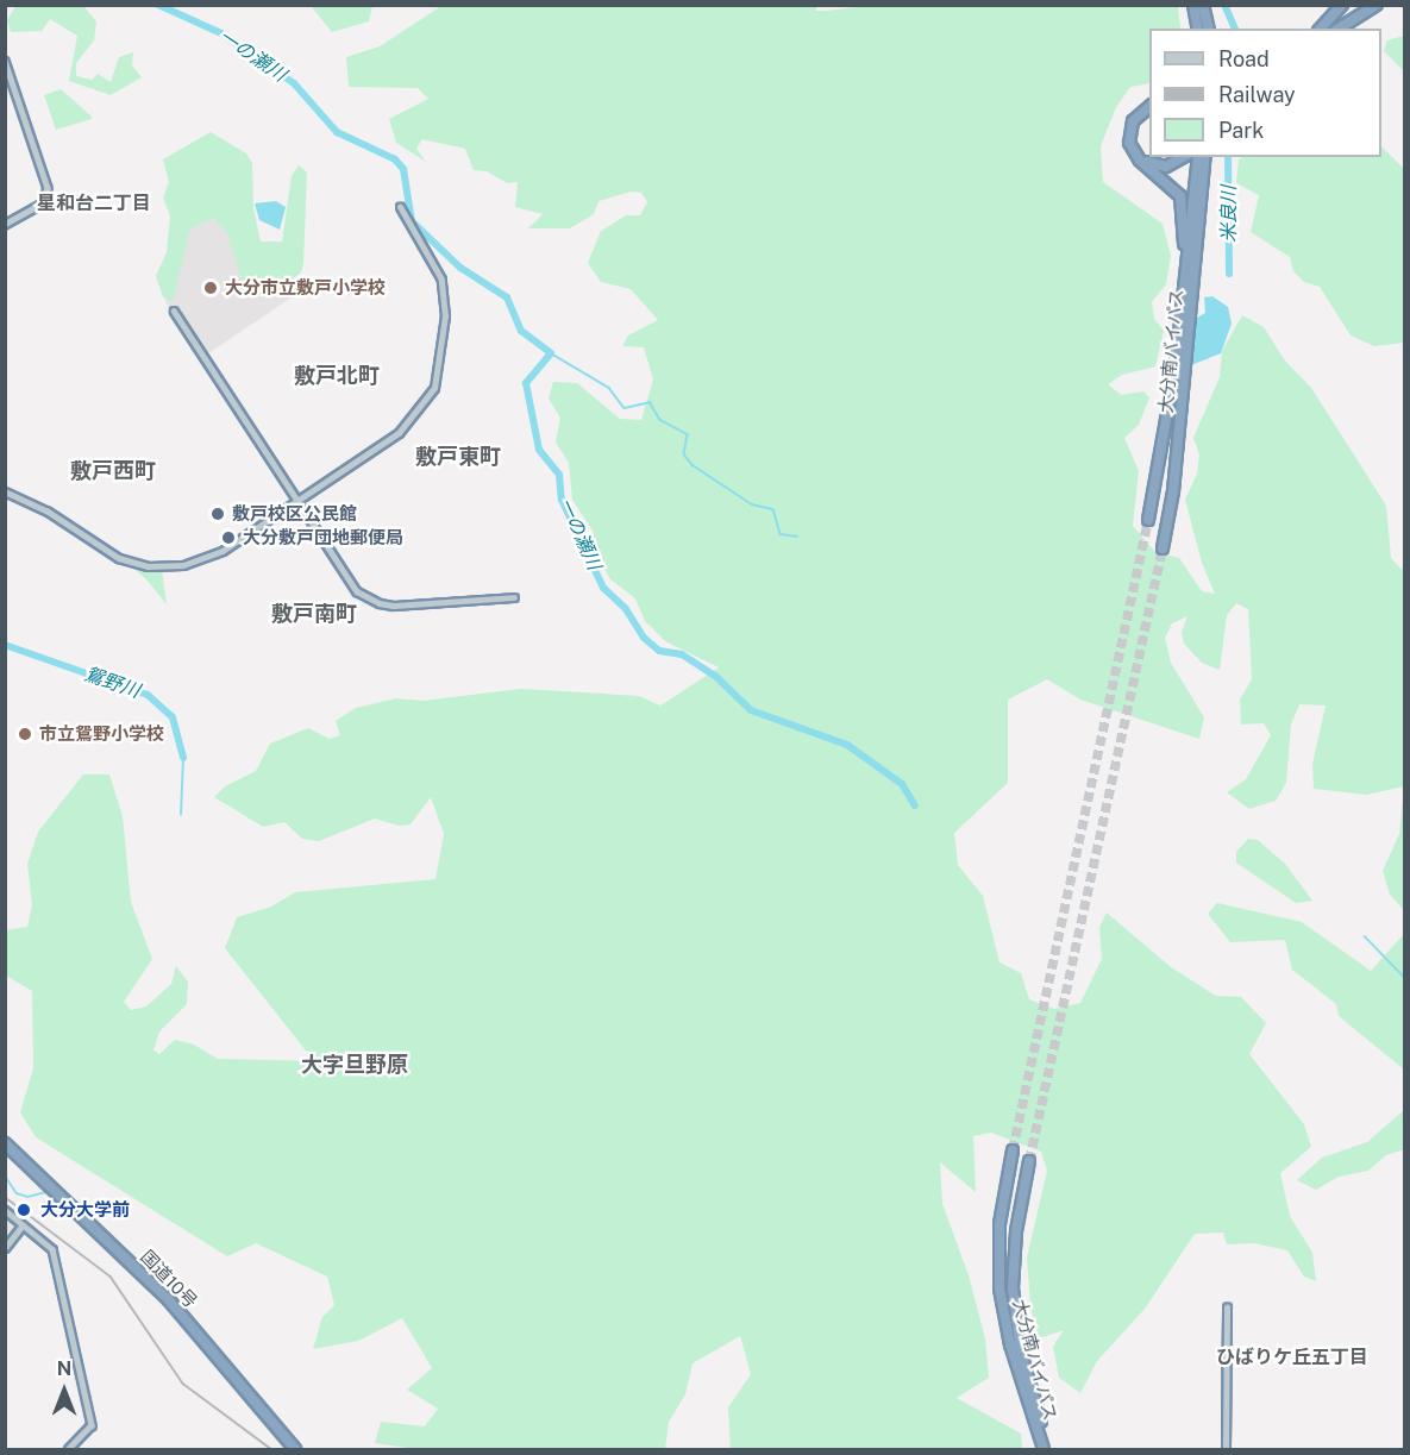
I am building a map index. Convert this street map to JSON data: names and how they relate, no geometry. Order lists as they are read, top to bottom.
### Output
{
  "streets": {
    "highway": ["大分南バイパス", "国道10号"]
  },
  "districts": [
    "星和台二丁目",
    "敷戸北町",
    "敷戸東町",
    "敷戸西町",
    "敷戸南町",
    "大字旦野原",
    "ひばりケ丘五丁目"
  ],
  "water": ["一の瀬川", "米良川", "鴛野川"],
  "places": [
    "大分市立敷戸小学校",
    "敷戸校区公民館",
    "大分敷戸団地郵便局",
    "市立鴛野小学校",
    "大分大学前"
  ],
  "legend": ["Road", "Railway", "Park"],
  "north": "top"
}
